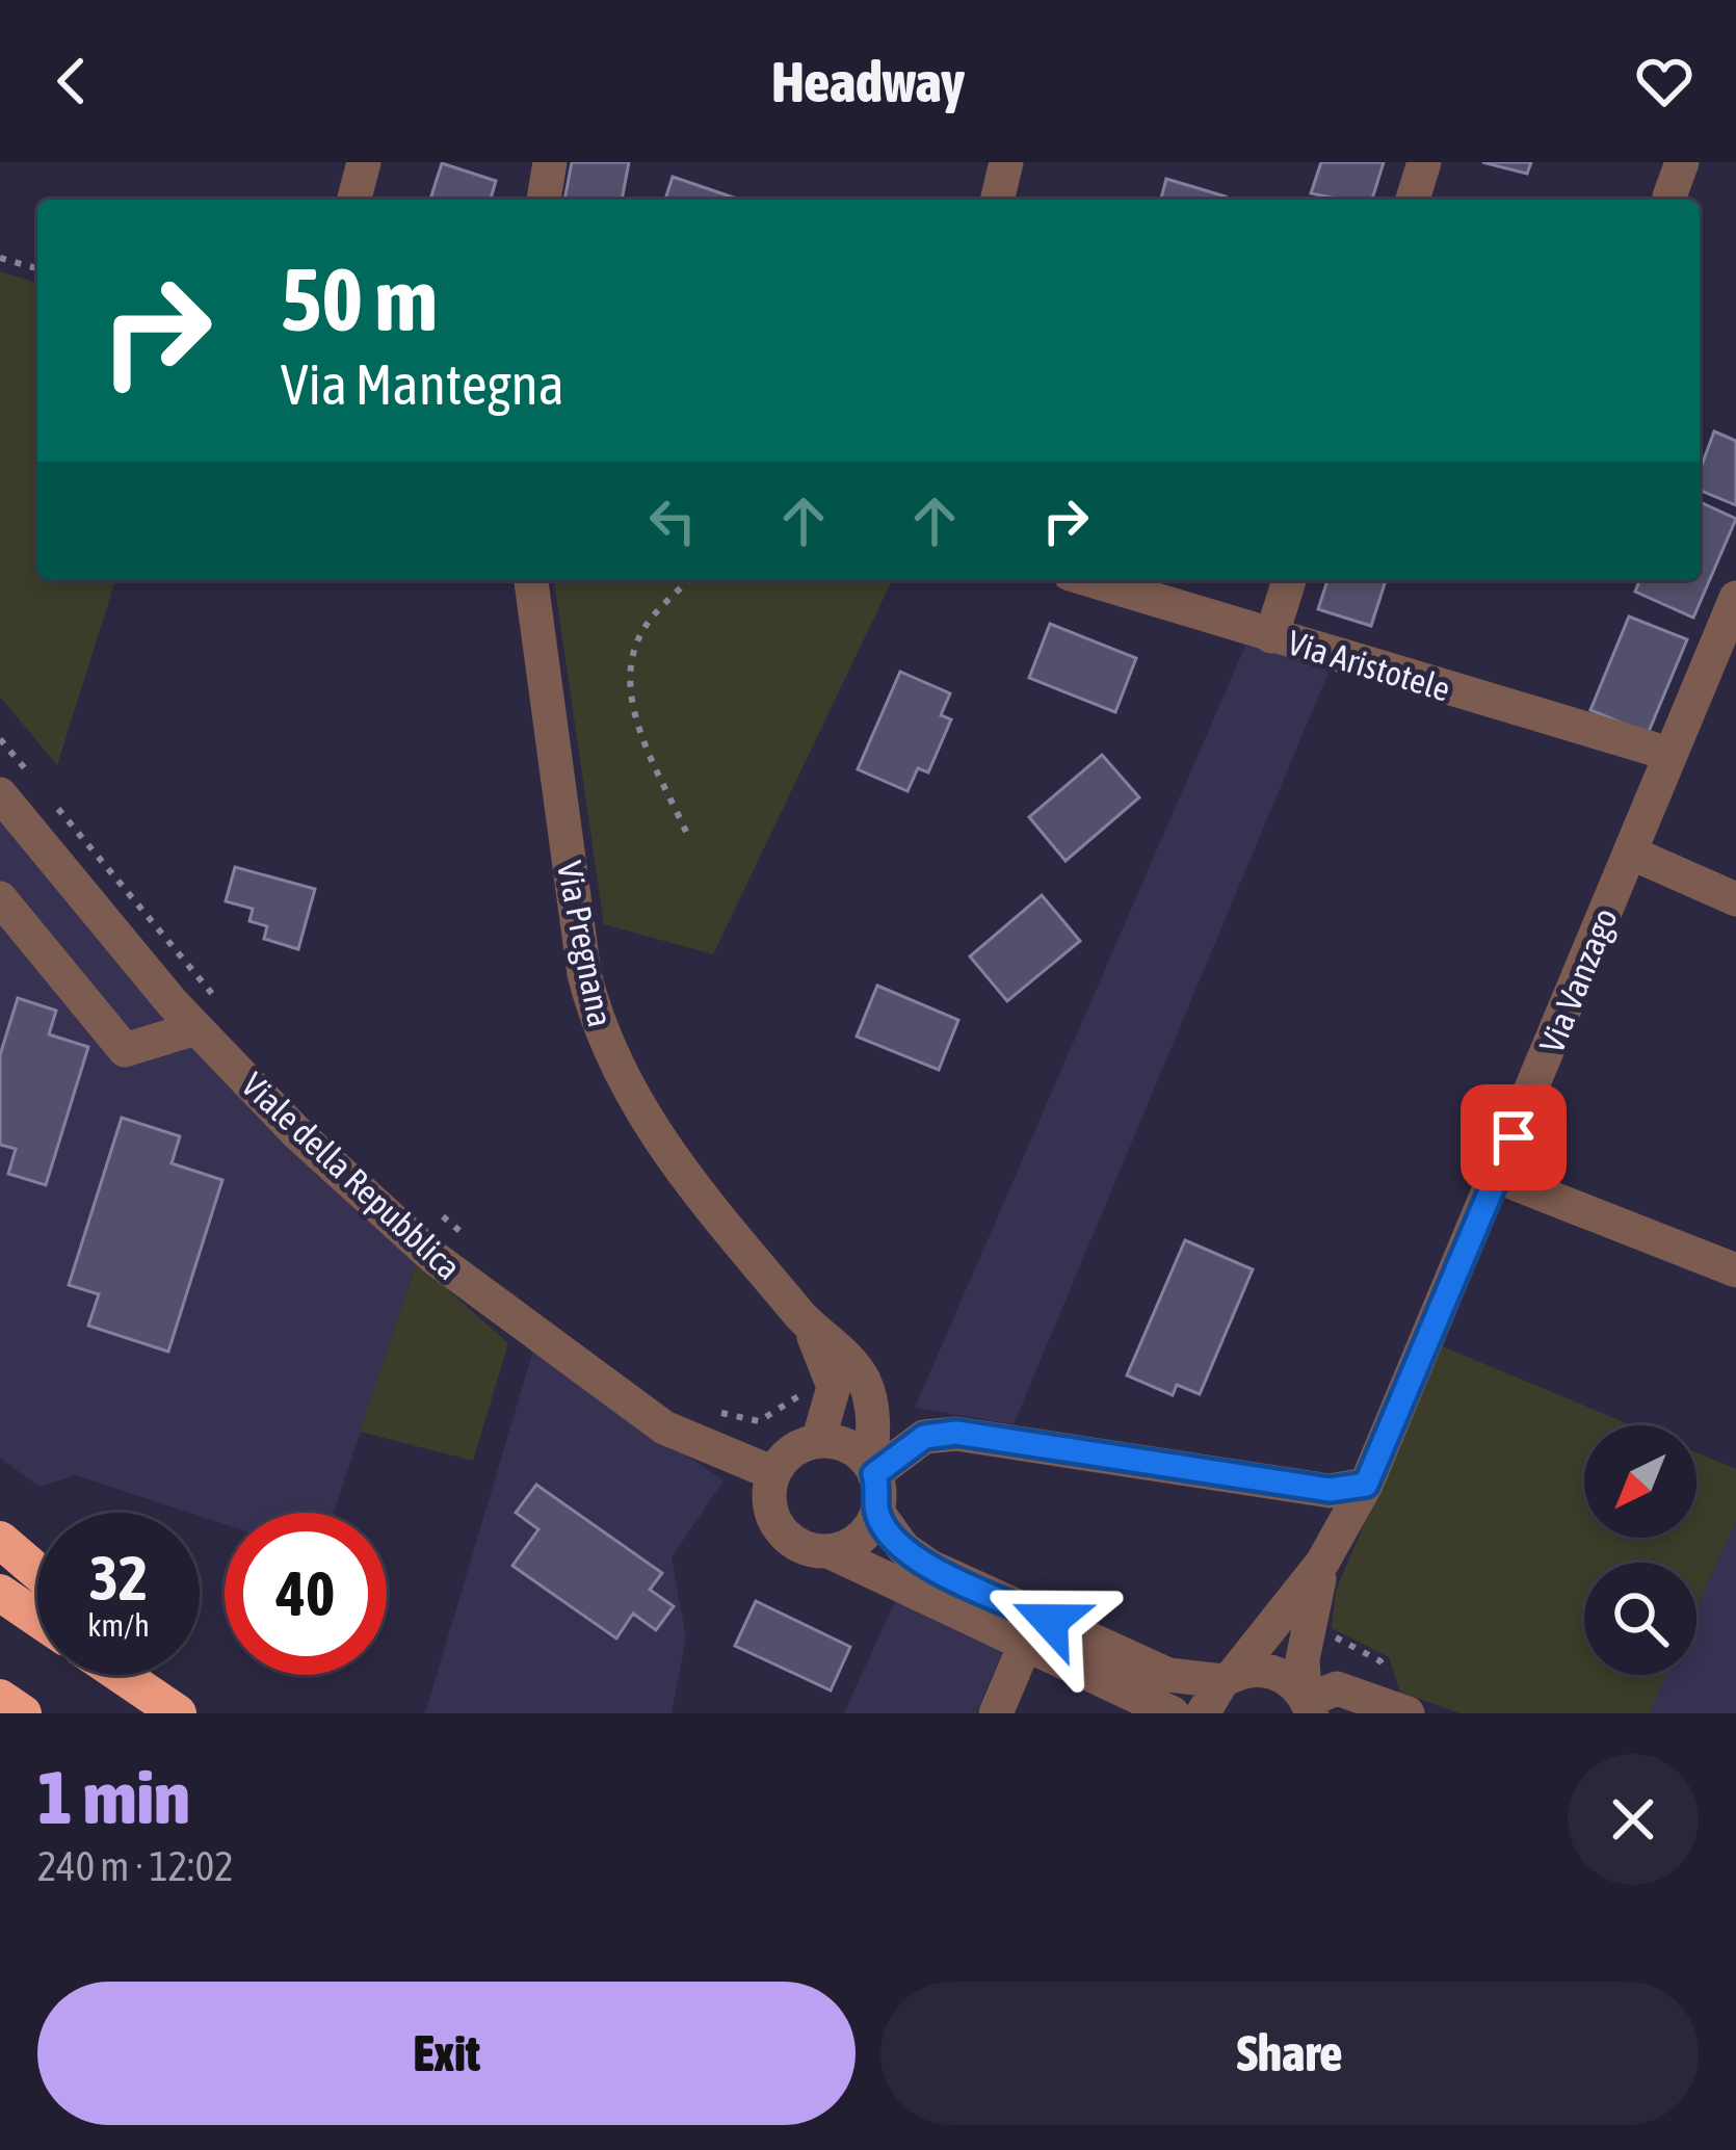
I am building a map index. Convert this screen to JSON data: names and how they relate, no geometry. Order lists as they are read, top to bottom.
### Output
{
  "streets": {
    "street": [
      "Via Aristotele",
      "Via Pregnana",
      "Via Vanzago",
      "Viale della Repubblica"
    ]
  },
  "crossings": [
    ["Via Aristotele", "Via Vanzago"],
    ["Via Pregnana", "Viale della Repubblica"]
  ],
  "north": "bottom left",
  "page": {
    "header": "Headway",
    "turn": ["50 m", "Via Mantegna"],
    "speed": "32 km/h",
    "limit": "40",
    "heading": ["1 min", "240 m · 12:02"],
    "buttons": ["Exit", "Share"]
  }
}
